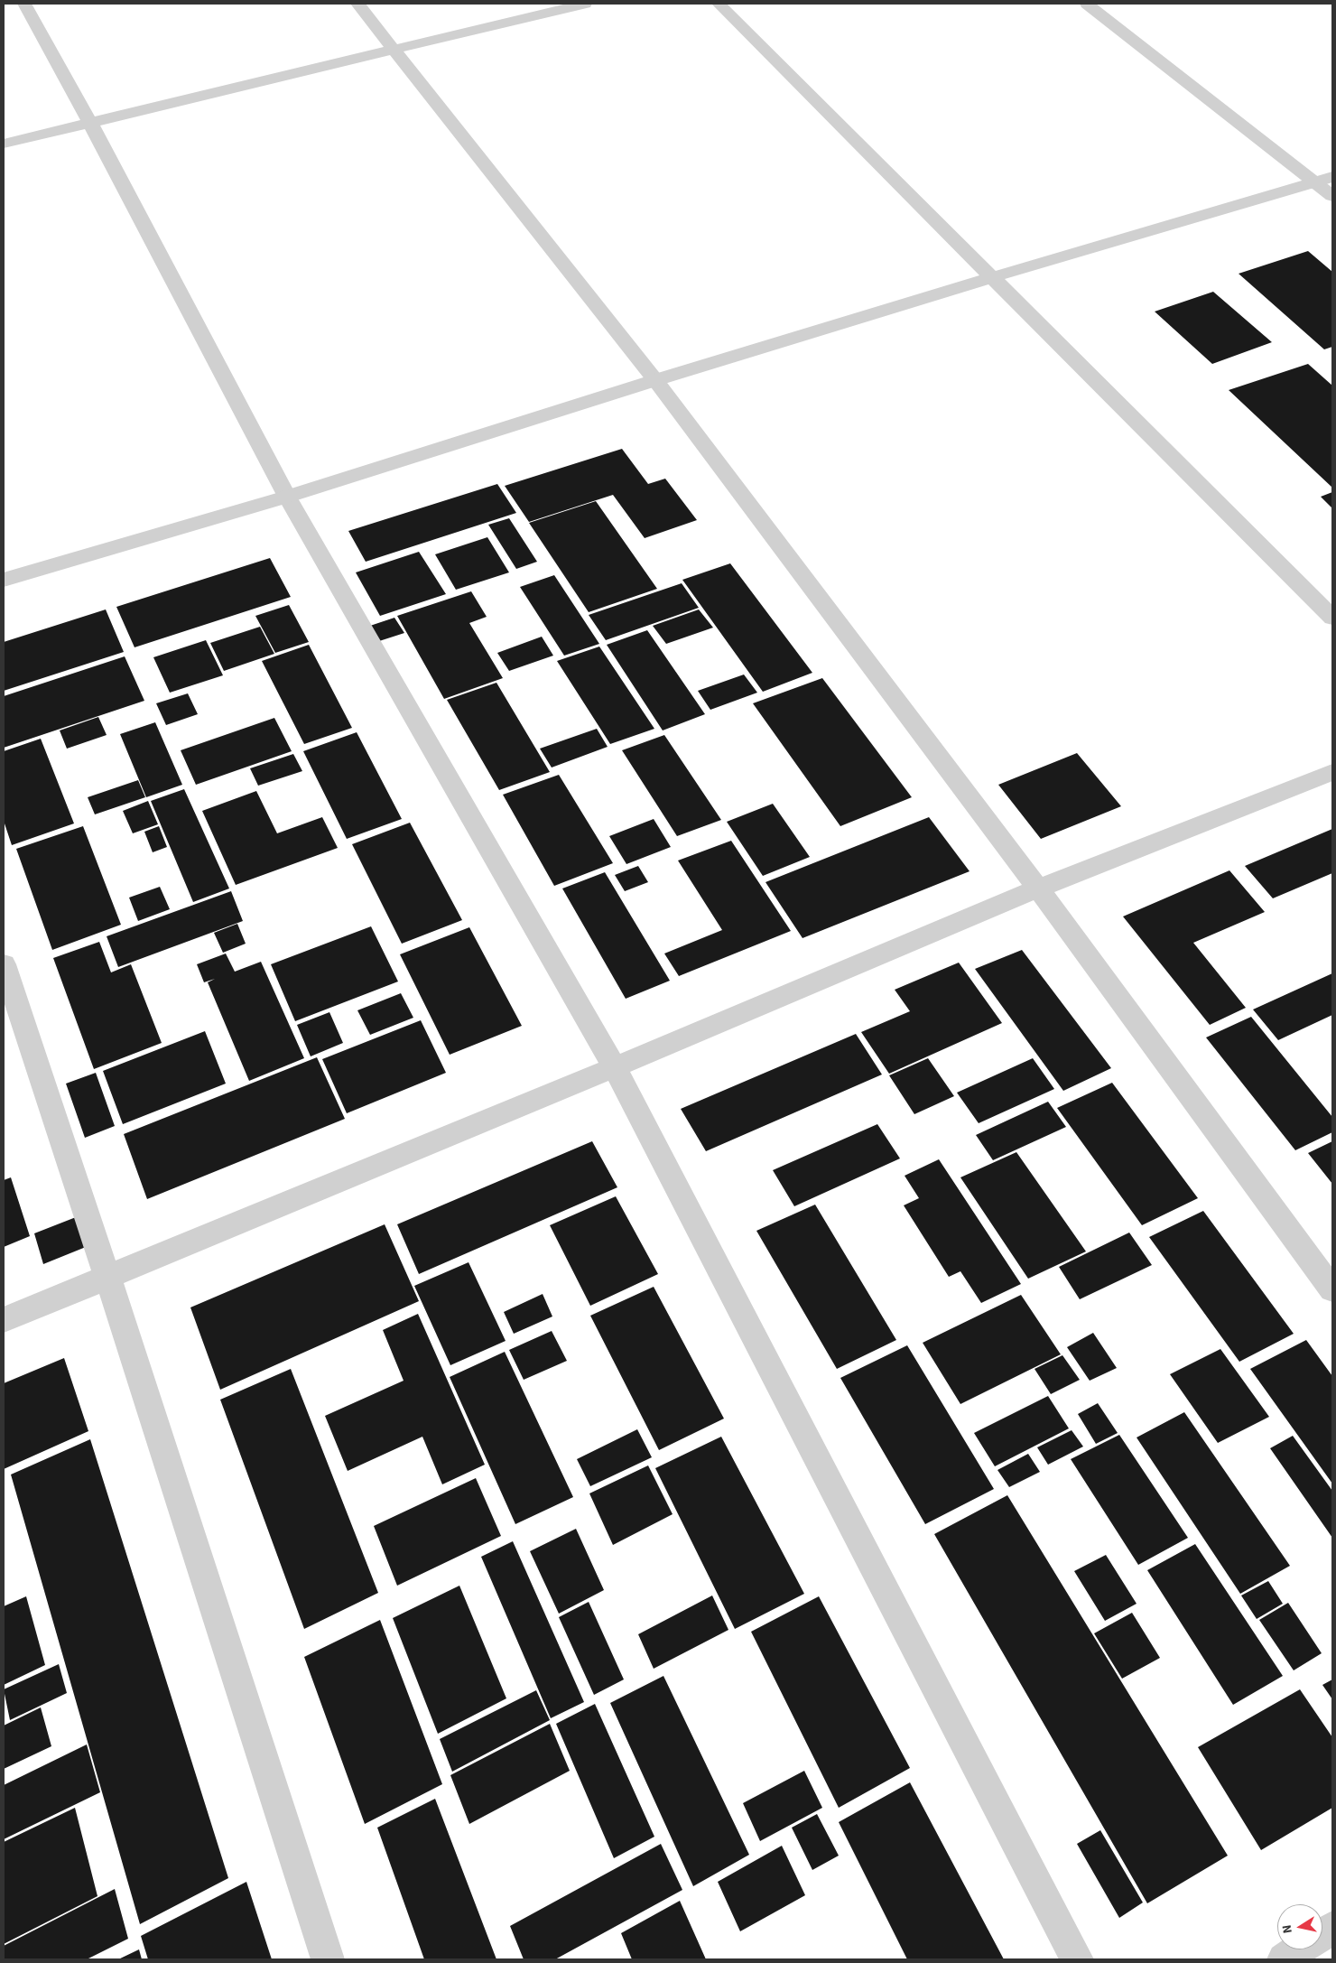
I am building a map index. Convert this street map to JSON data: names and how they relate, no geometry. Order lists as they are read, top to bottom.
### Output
{
  "north": "left"
}
